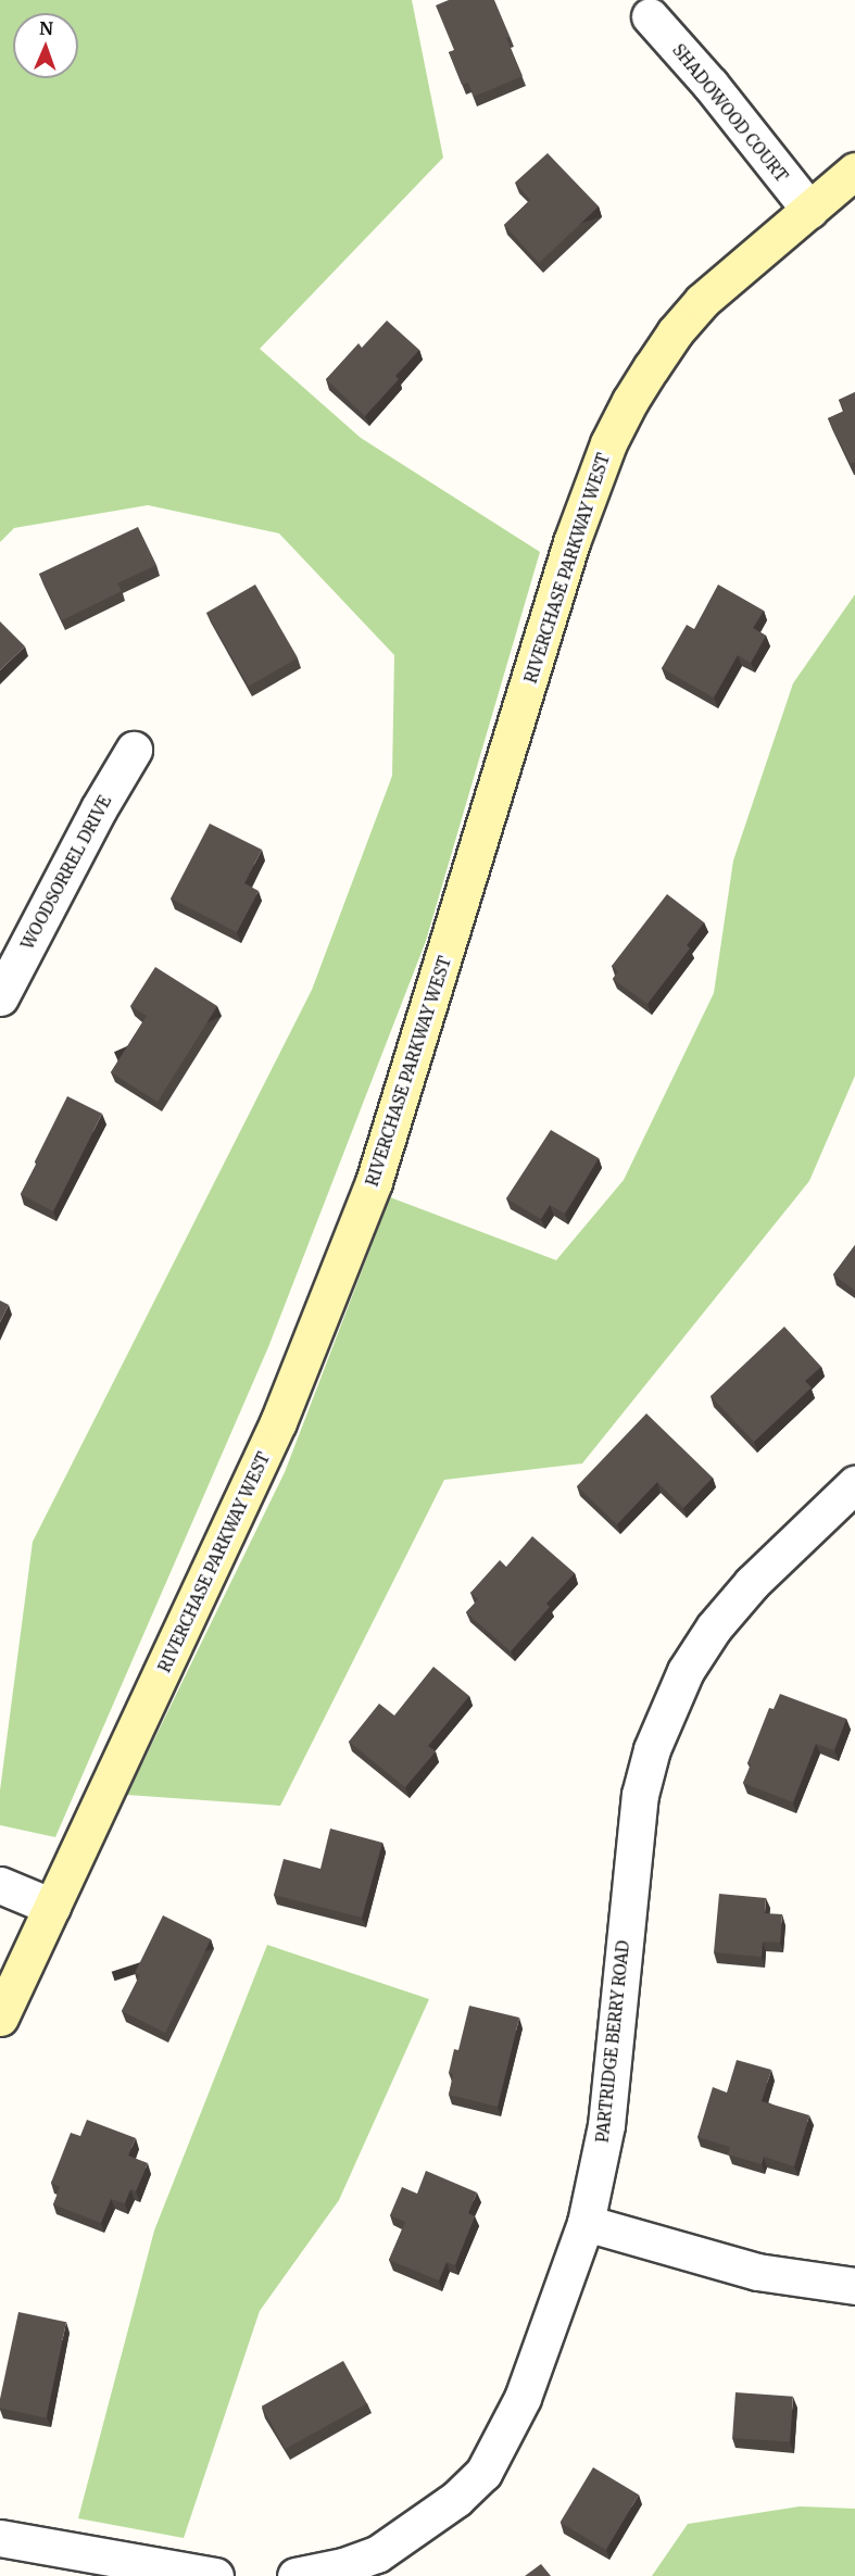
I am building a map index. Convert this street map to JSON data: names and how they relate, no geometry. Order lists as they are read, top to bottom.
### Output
{
  "streets": {
    "street": [
      "SHADOWOOD COURT",
      "RIVERCHASE PARKWAY WEST",
      "WOODSORREL DRIVE",
      "PARTRIDGE BERRY ROAD"
    ]
  },
  "crossings": [
    ["SHADOWOOD COURT", "RIVERCHASE PARKWAY WEST"]
  ],
  "north": "top"
}
